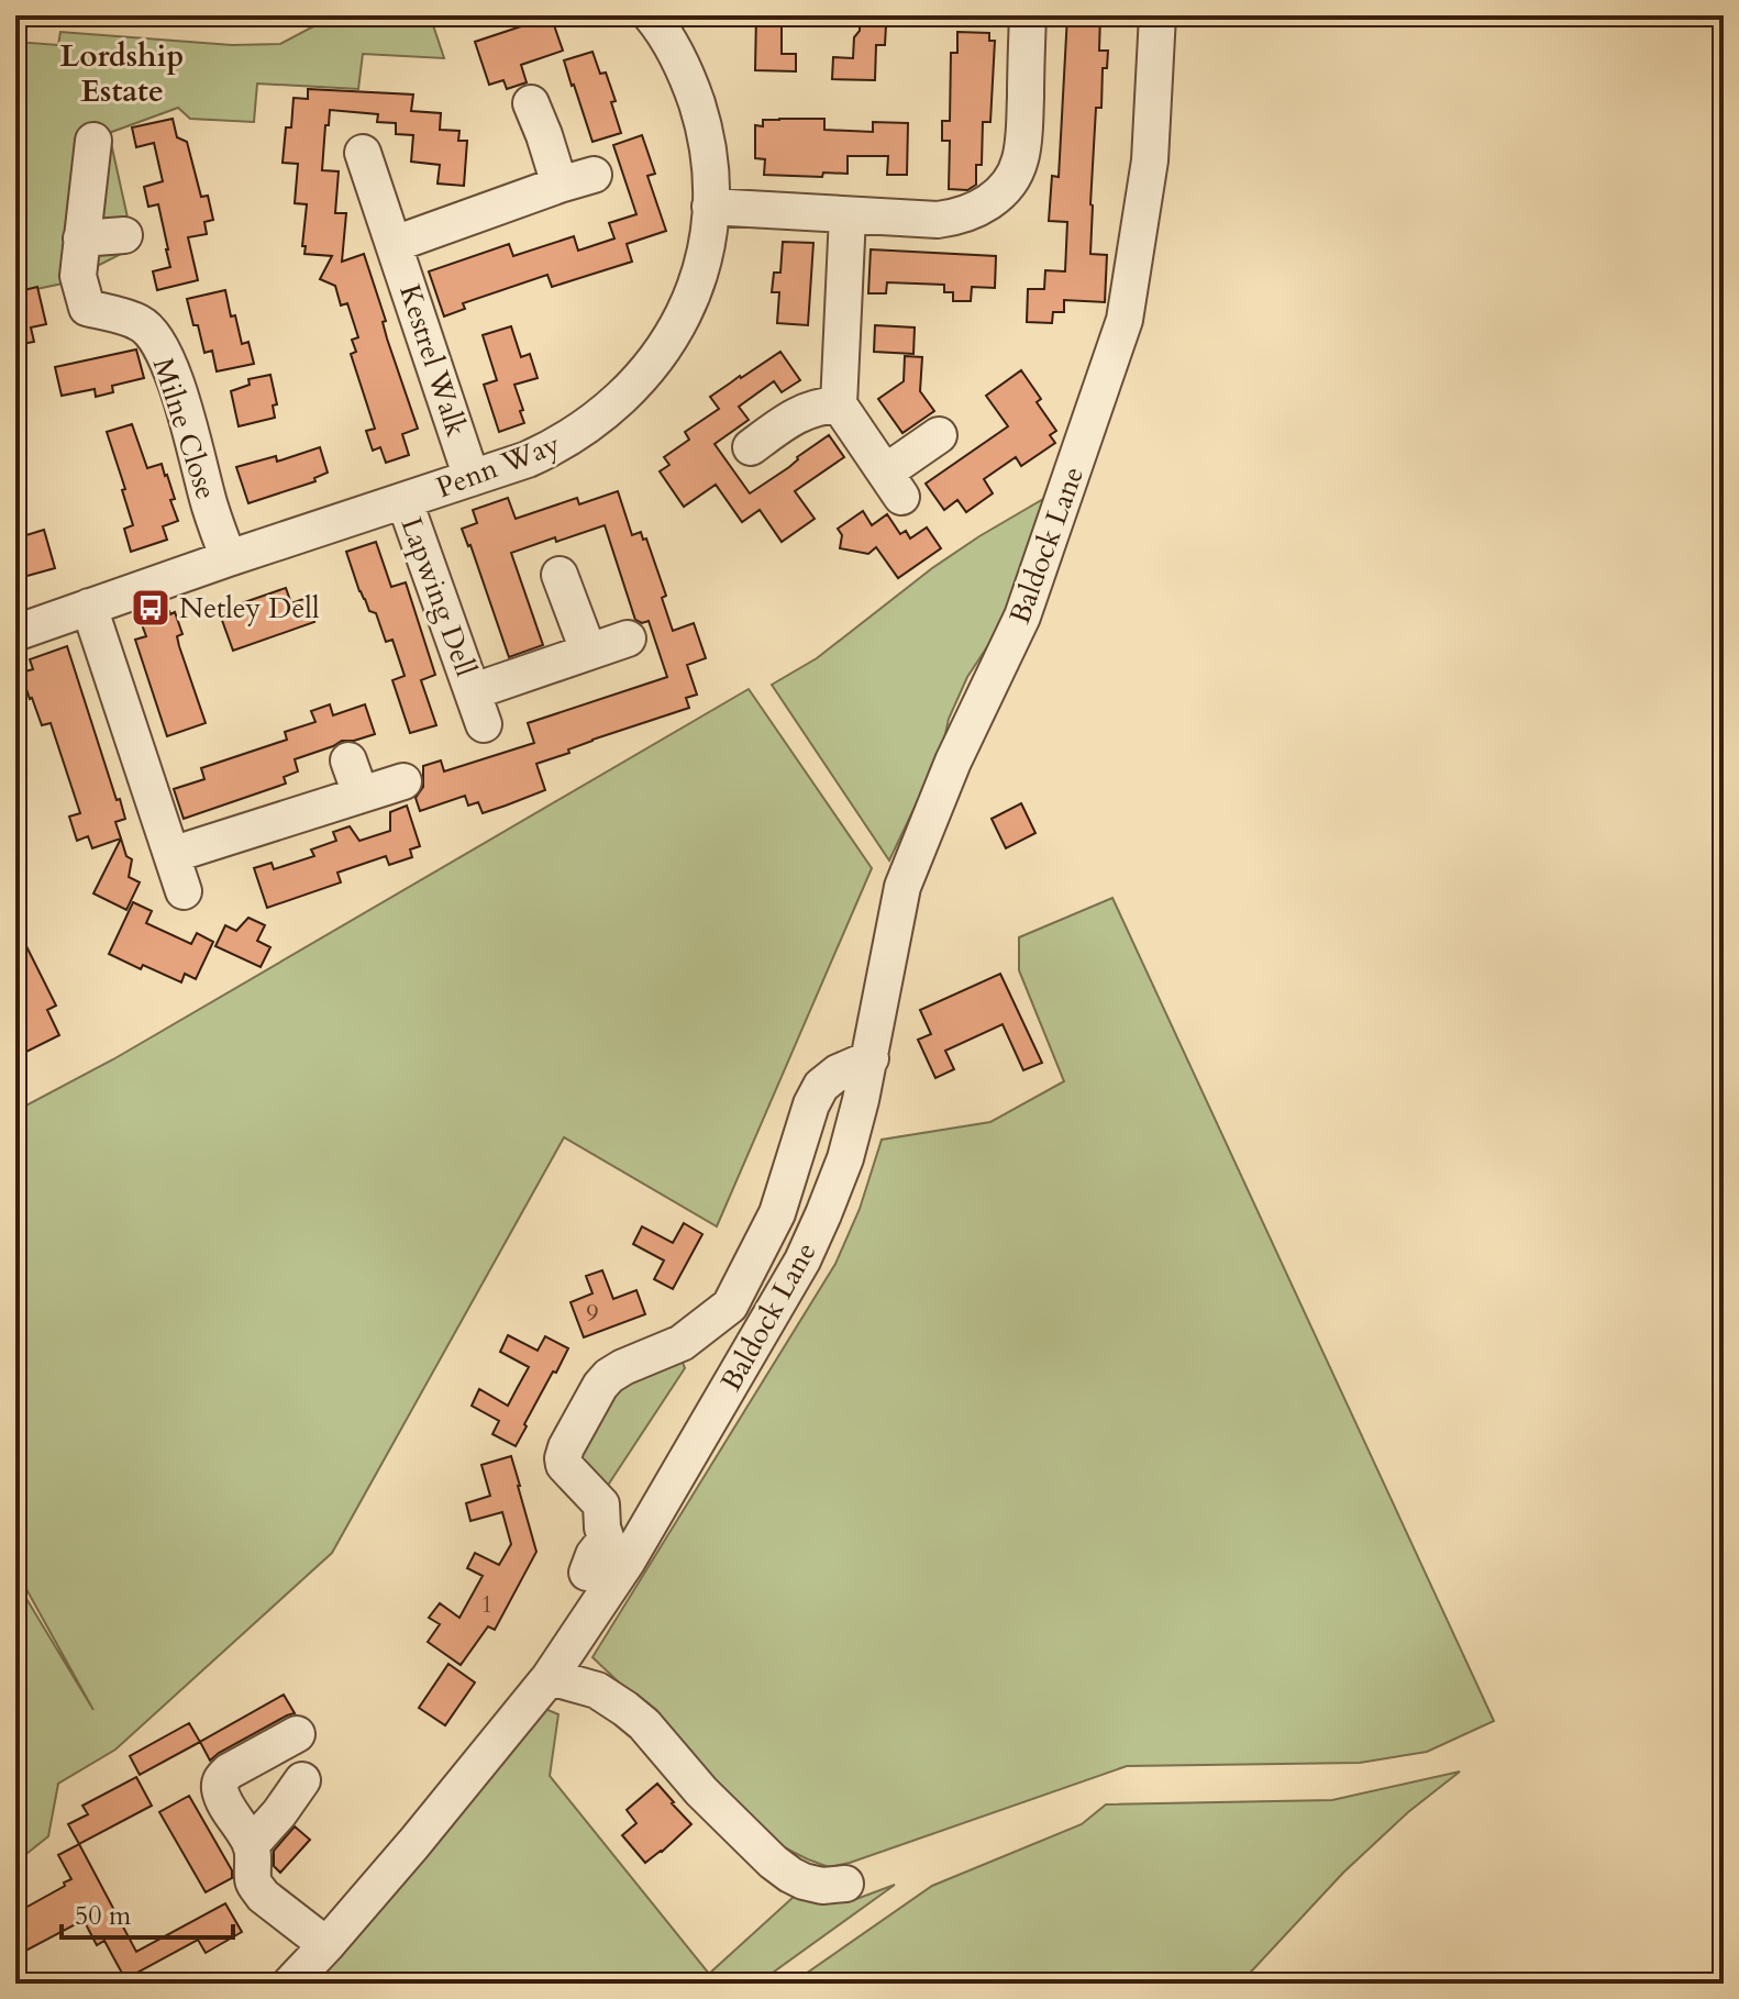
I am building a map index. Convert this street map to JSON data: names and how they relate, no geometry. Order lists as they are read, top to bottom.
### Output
{
  "streets": {
    "street": [
      "Kestrel Walk",
      "Milne Close",
      "Penn Way",
      "Baldock Lane",
      "Lapwing Dell"
    ]
  },
  "crossings": [
    ["Kestrel Walk", "Penn Way"],
    ["Milne Close", "Penn Way"],
    ["Penn Way", "Lapwing Dell"]
  ],
  "districts": ["Lordship Estate"],
  "places": {
    "bus stop": ["Netley Dell"]
  },
  "house_numbers": ["9", "1"],
  "scale_bar": "50 m"
}
